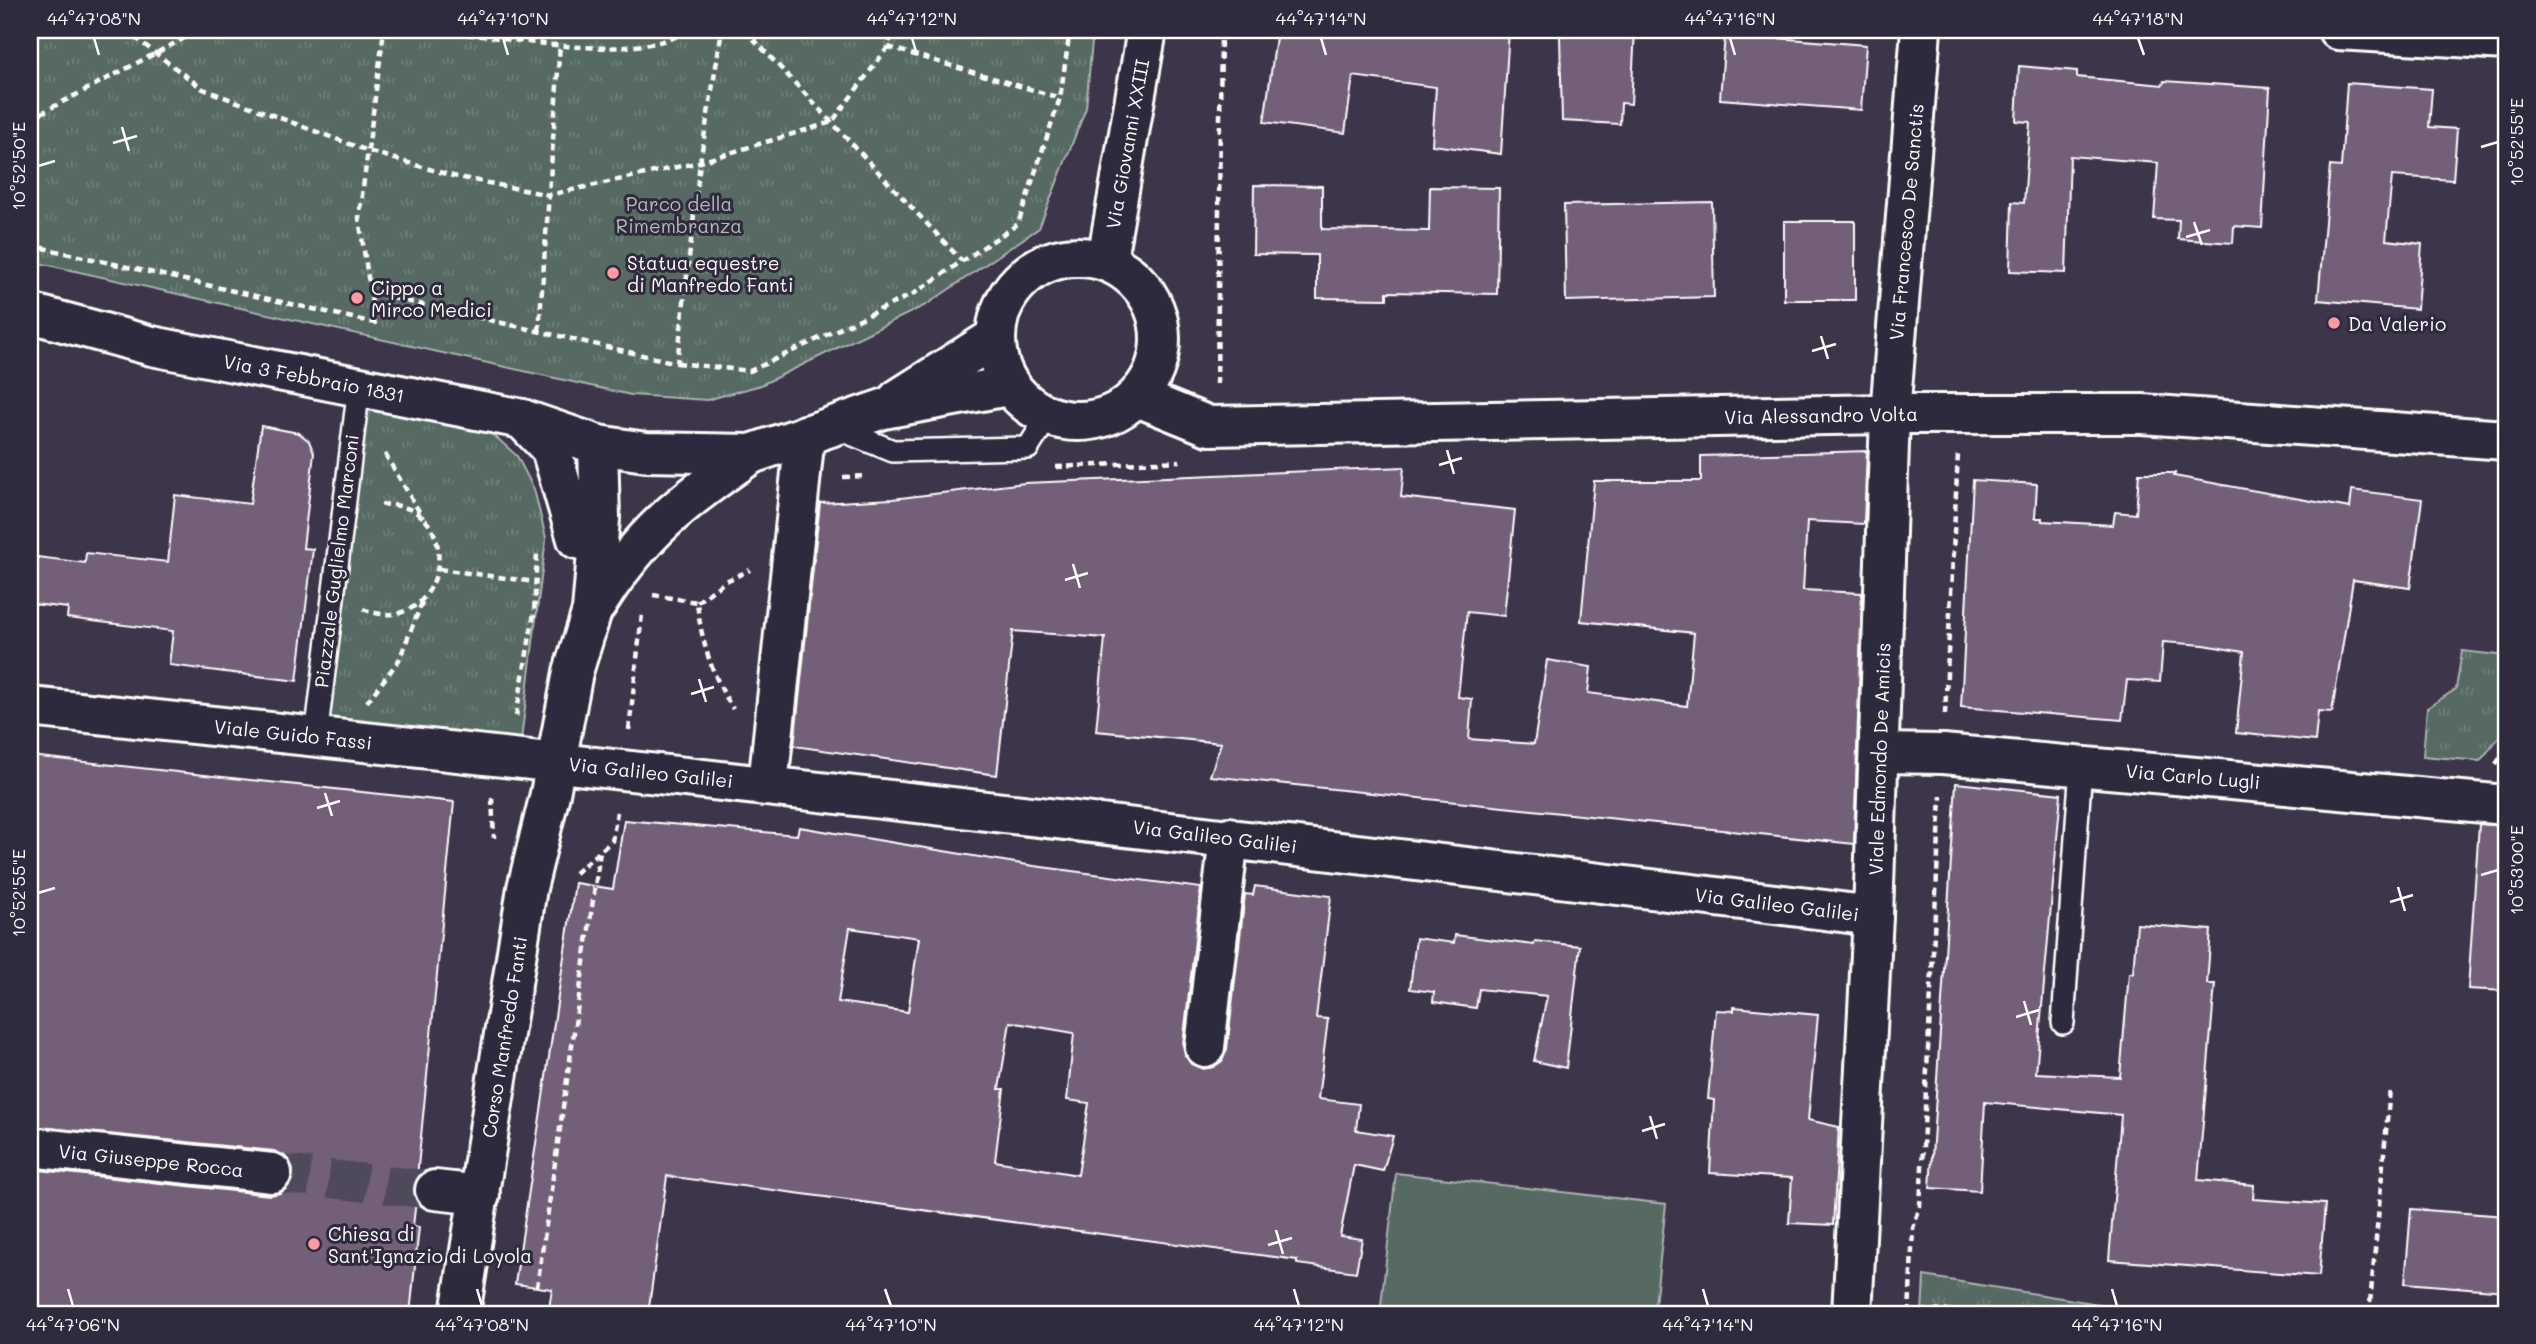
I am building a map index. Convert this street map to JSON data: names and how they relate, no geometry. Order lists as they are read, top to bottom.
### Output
{
  "streets": {
    "street": [
      "Via Giovanni XXIII",
      "Via Francesco De Sanctis",
      "Via 3 Febbraio 1831",
      "Via Alessandro Volta",
      "Viale Guido Fassi",
      "Viale Edmondo De Amicis",
      "Via Galileo Galilei",
      "Via Carlo Lugli",
      "Corso Manfredo Fanti",
      "Via Giuseppe Rocca"
    ],
    "lane": ["Piazzale Guglielmo Marconi"]
  },
  "crossings": [
    ["Via Giovanni XXIII", "Via Alessandro Volta"],
    ["Via Francesco De Sanctis", "Via Alessandro Volta"],
    ["Via Francesco De Sanctis", "Viale Edmondo De Amicis"],
    ["Via 3 Febbraio 1831", "Piazzale Guglielmo Marconi"],
    ["Via Alessandro Volta", "Viale Edmondo De Amicis"],
    ["Piazzale Guglielmo Marconi", "Viale Guido Fassi"],
    ["Viale Guido Fassi", "Via Galileo Galilei"],
    ["Viale Guido Fassi", "Corso Manfredo Fanti"],
    ["Viale Edmondo De Amicis", "Via Galileo Galilei"],
    ["Viale Edmondo De Amicis", "Via Carlo Lugli"],
    ["Via Galileo Galilei", "Corso Manfredo Fanti"]
  ],
  "parks": ["Parco della Rimembranza"],
  "places": [
    "Statua equestre di Manfredo Fanti",
    "Cippo a Mirco Medici",
    "Da Valerio",
    "Chiesa di Sant'Ignazio di Loyola"
  ],
  "coordinates": [
    "44°47'08\"N",
    "44°47'10\"N",
    "44°47'12\"N",
    "44°47'14\"N",
    "44°47'16\"N",
    "44°47'18\"N",
    "10°52'55\"E",
    "10°52'50\"E",
    "10°53'00\"E",
    "44°47'06\"N"
  ]
}
